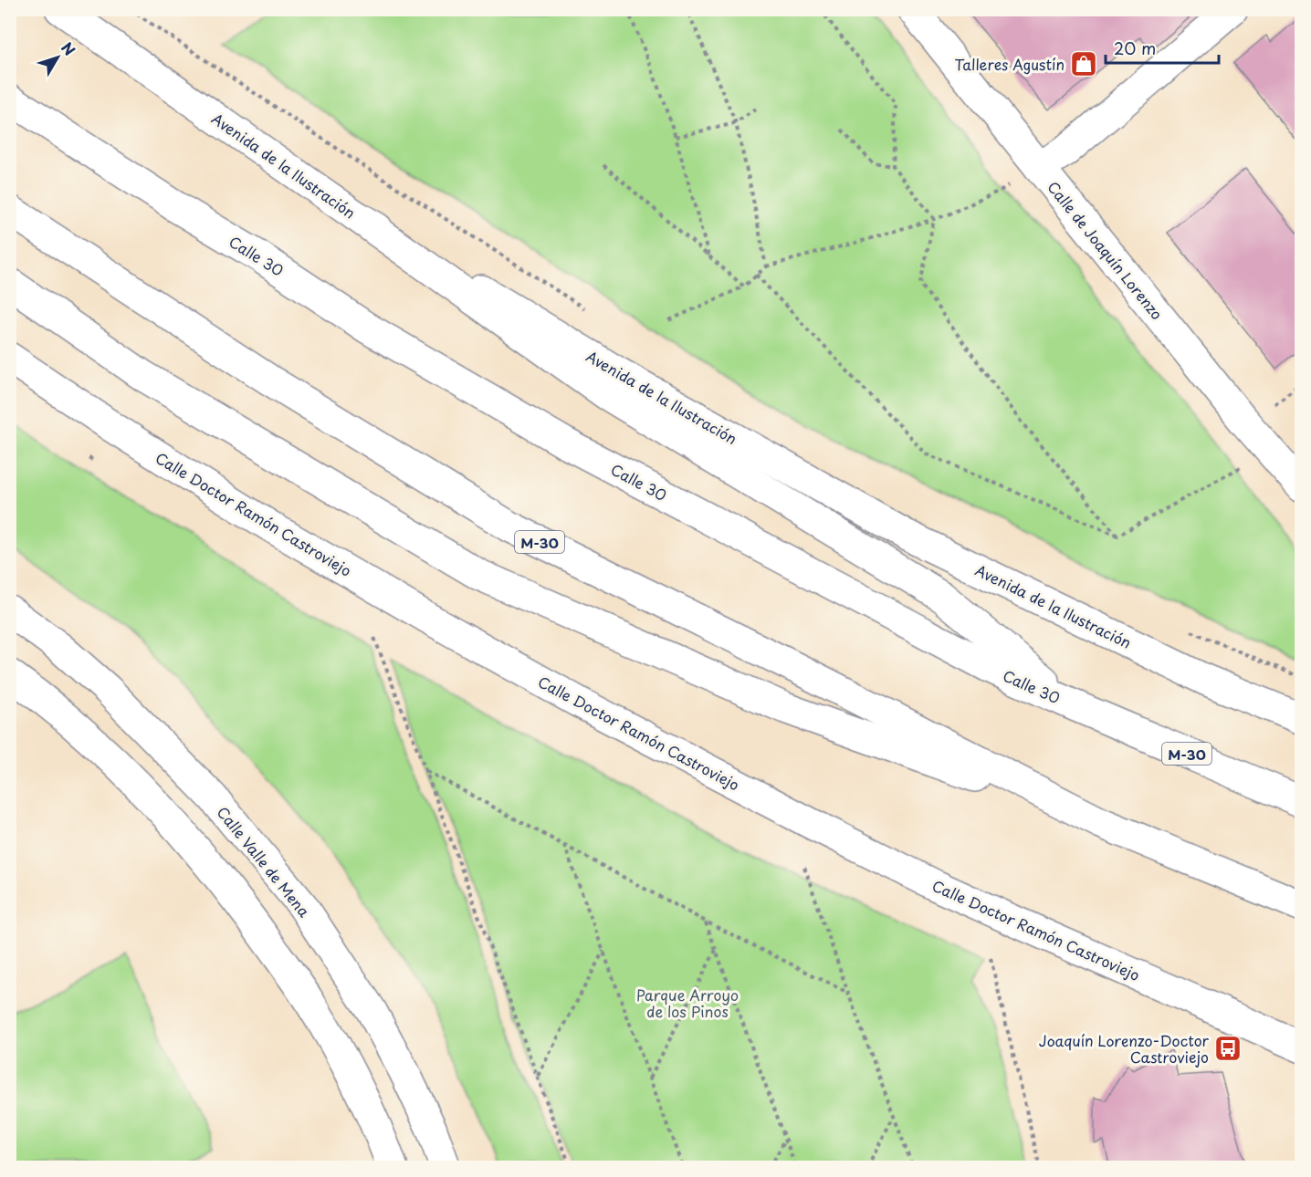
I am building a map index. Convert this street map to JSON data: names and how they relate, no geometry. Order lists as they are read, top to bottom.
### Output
{
  "streets": {
    "main road": [
      "Avenida de la Ilustración",
      "Calle de Joaquín Lorenzo",
      "Calle 30",
      "Calle Doctor Ramón Castroviejo",
      "M-30",
      "Calle Valle de Mena"
    ]
  },
  "parks": ["Parque Arroyo de los Pinos"],
  "places": {
    "shop": ["Talleres Agustín"],
    "bus stop": ["Joaquín Lorenzo-Doctor Castroviejo"]
  },
  "scale_bar": "20 m",
  "north": "top right"
}
